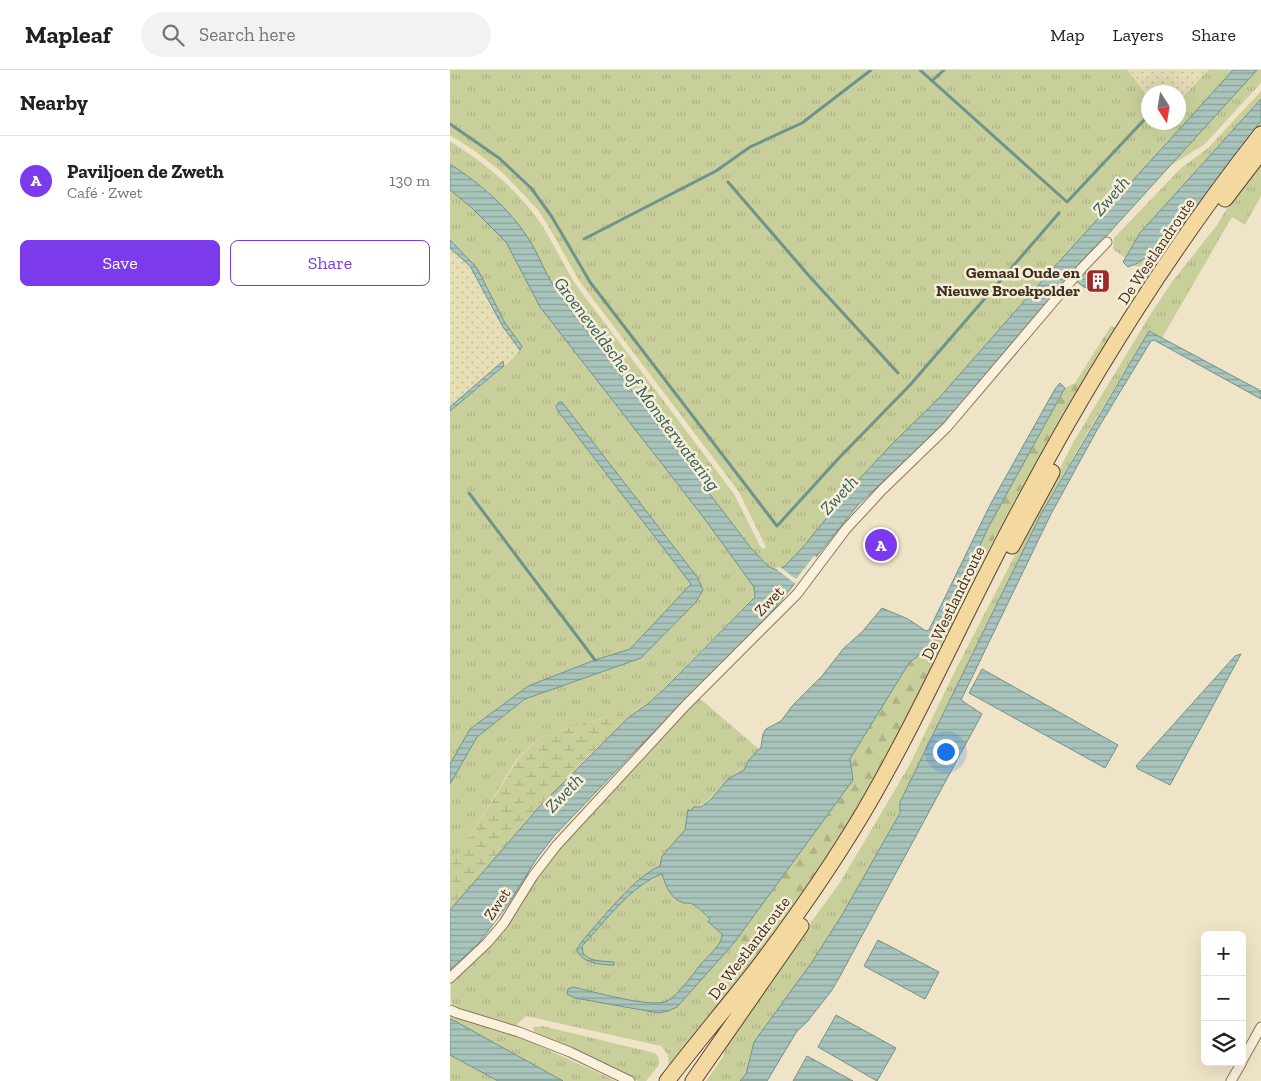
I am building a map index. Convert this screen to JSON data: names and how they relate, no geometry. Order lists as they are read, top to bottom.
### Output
{
  "streets": {
    "main road": ["De Westlandroute"],
    "street": ["Zwet"]
  },
  "water": ["Zweth", "Groeneveldsche of Monsterwatering"],
  "places": {
    "building": ["Gemaal Oude en Nieuwe Broekpolder"]
  },
  "north": "bottom",
  "page": {
    "header": "Mapleaf",
    "search": "Search here",
    "nav": ["Map", "Layers", "Share"],
    "heading": "Nearby",
    "list": [
      {
        "mark": "A",
        "name": "Paviljoen de Zweth",
        "note": "Café · Zwet",
        "value": "130 m"
      }
    ],
    "buttons": ["Save", "Share"],
    "pins": "A",
    "map_buttons": ["+", "−"]
  }
}
